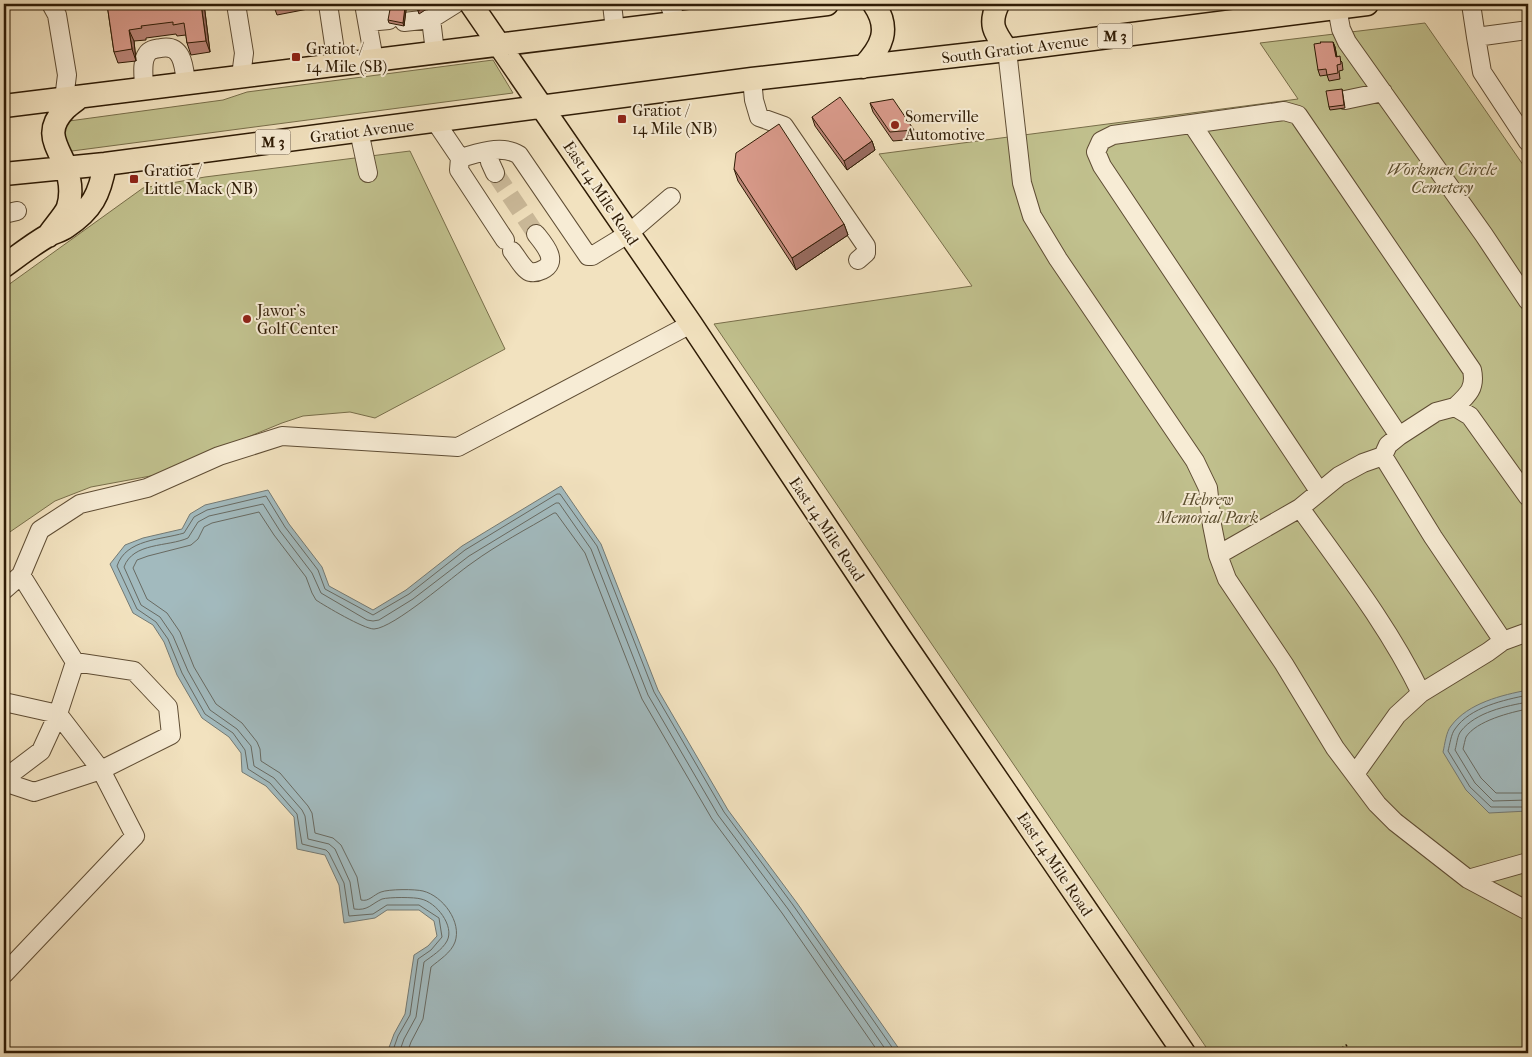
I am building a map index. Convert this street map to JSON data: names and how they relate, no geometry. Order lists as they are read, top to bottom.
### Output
{
  "streets": {
    "main road": [
      "M 3",
      "South Gratiot Avenue",
      "Gratiot Avenue",
      "East 14 Mile Road"
    ]
  },
  "crossings": [
    ["M 3", "South Gratiot Avenue"],
    ["M 3", "Gratiot Avenue"],
    ["M 3", "East 14 Mile Road"],
    ["Gratiot Avenue", "East 14 Mile Road"]
  ],
  "parks": ["Workmen Circle Cemetery", "Hebrew Memorial Park"],
  "places": {
    "transit": ["Gratiot / 14 Mile (SB)", "Gratiot / 14 Mile (NB)", "Gratiot / Little Mack (NB)"],
    "other": ["Somerville Automotive", "Jawor's Golf Center"]
  }
}
